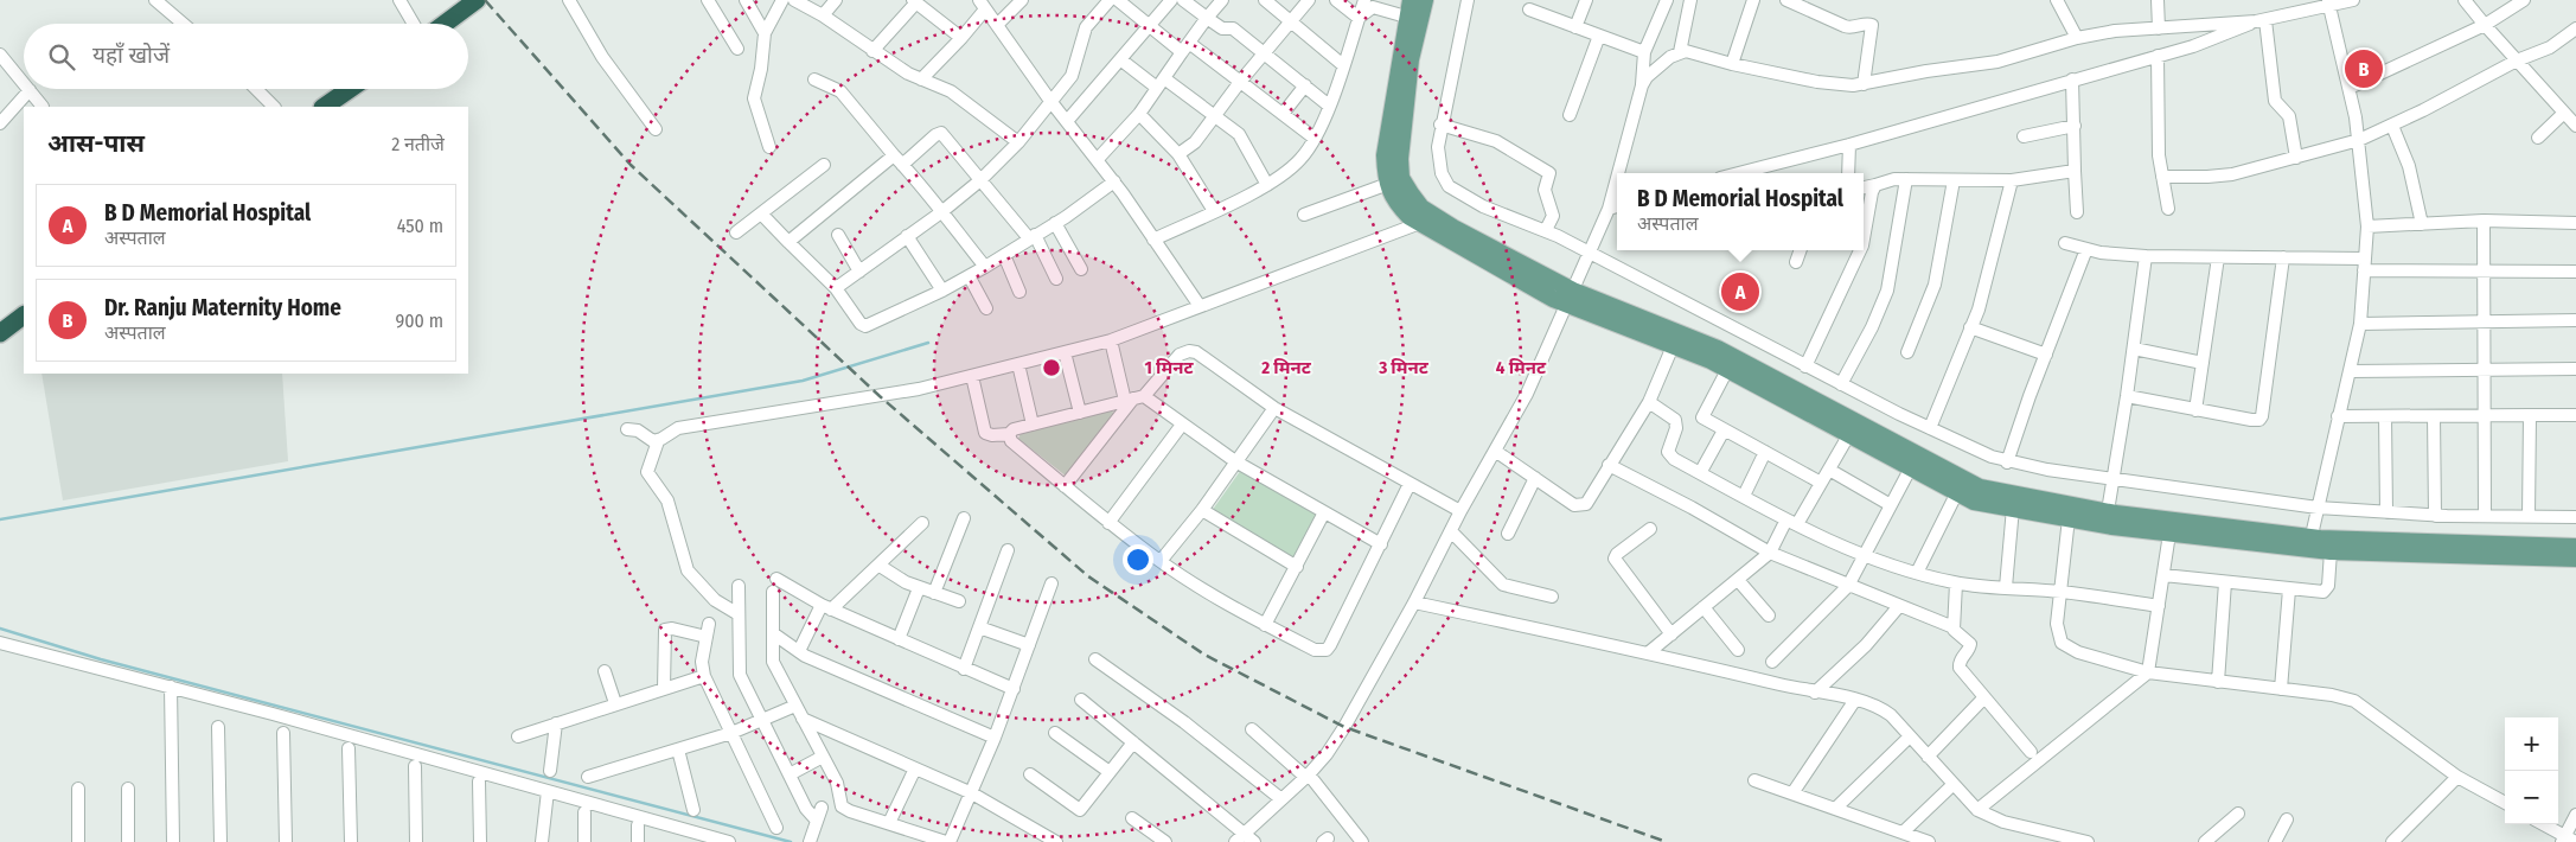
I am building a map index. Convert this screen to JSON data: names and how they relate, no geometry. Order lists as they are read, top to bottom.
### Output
{
  "page": {
    "search": "यहाँ खोजें",
    "pins": ["B", "A"],
    "heading": ["आस-पास", "2 नतीजे"],
    "popup": ["B D Memorial Hospital", "अस्पताल"],
    "list": [
      {
        "mark": "A",
        "name": "B D Memorial Hospital",
        "note": "अस्पताल",
        "value": "450 m"
      },
      {
        "mark": "B",
        "name": "Dr. Ranju Maternity Home",
        "note": "अस्पताल",
        "value": "900 m"
      }
    ],
    "map_buttons": ["+", "−"]
  },
  "rings": [
    "1 मिनट",
    "2 मिनट",
    "3 मिनट",
    "4 मिनट"
  ]
}
